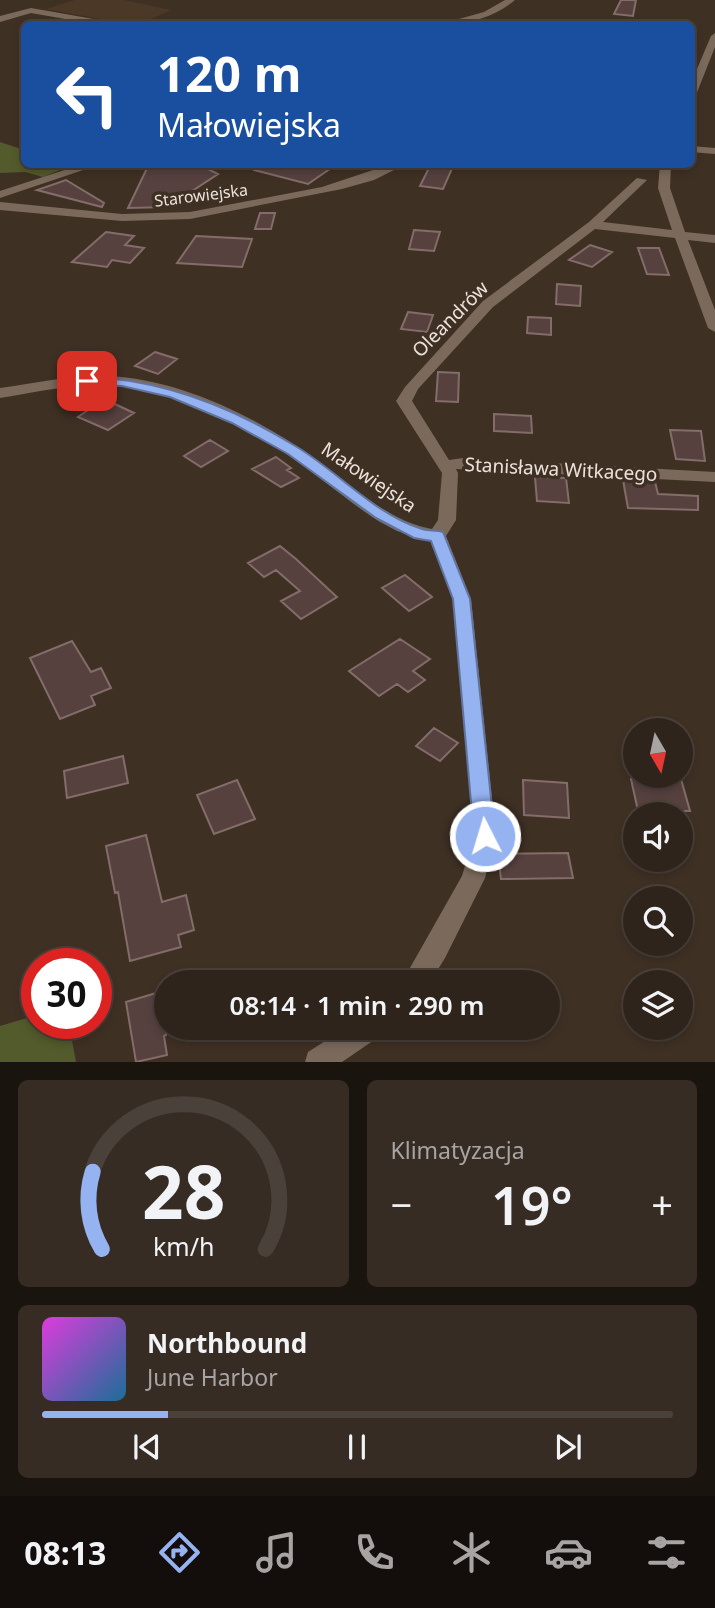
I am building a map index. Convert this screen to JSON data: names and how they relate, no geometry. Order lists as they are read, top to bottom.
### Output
{
  "streets": {
    "street": [
      "Starowiejska",
      "Oleandrów",
      "Stanisława Witkacego",
      "Małowiejska"
    ]
  },
  "crossings": [
    ["Oleandrów", "Stanisława Witkacego"],
    ["Stanisława Witkacego", "Małowiejska"]
  ],
  "north": "bottom",
  "page": {
    "turn": ["120 m", "Małowiejska"],
    "limit": "30",
    "trip": "08:14 · 1 min · 290 m",
    "tile": "Klimatyzacja",
    "heat": ["−", "19°", "+"],
    "song": ["Northbound", "June Harbor"],
    "tabs": "08:13",
    "gauge": ["28", "km/h"]
  }
}
